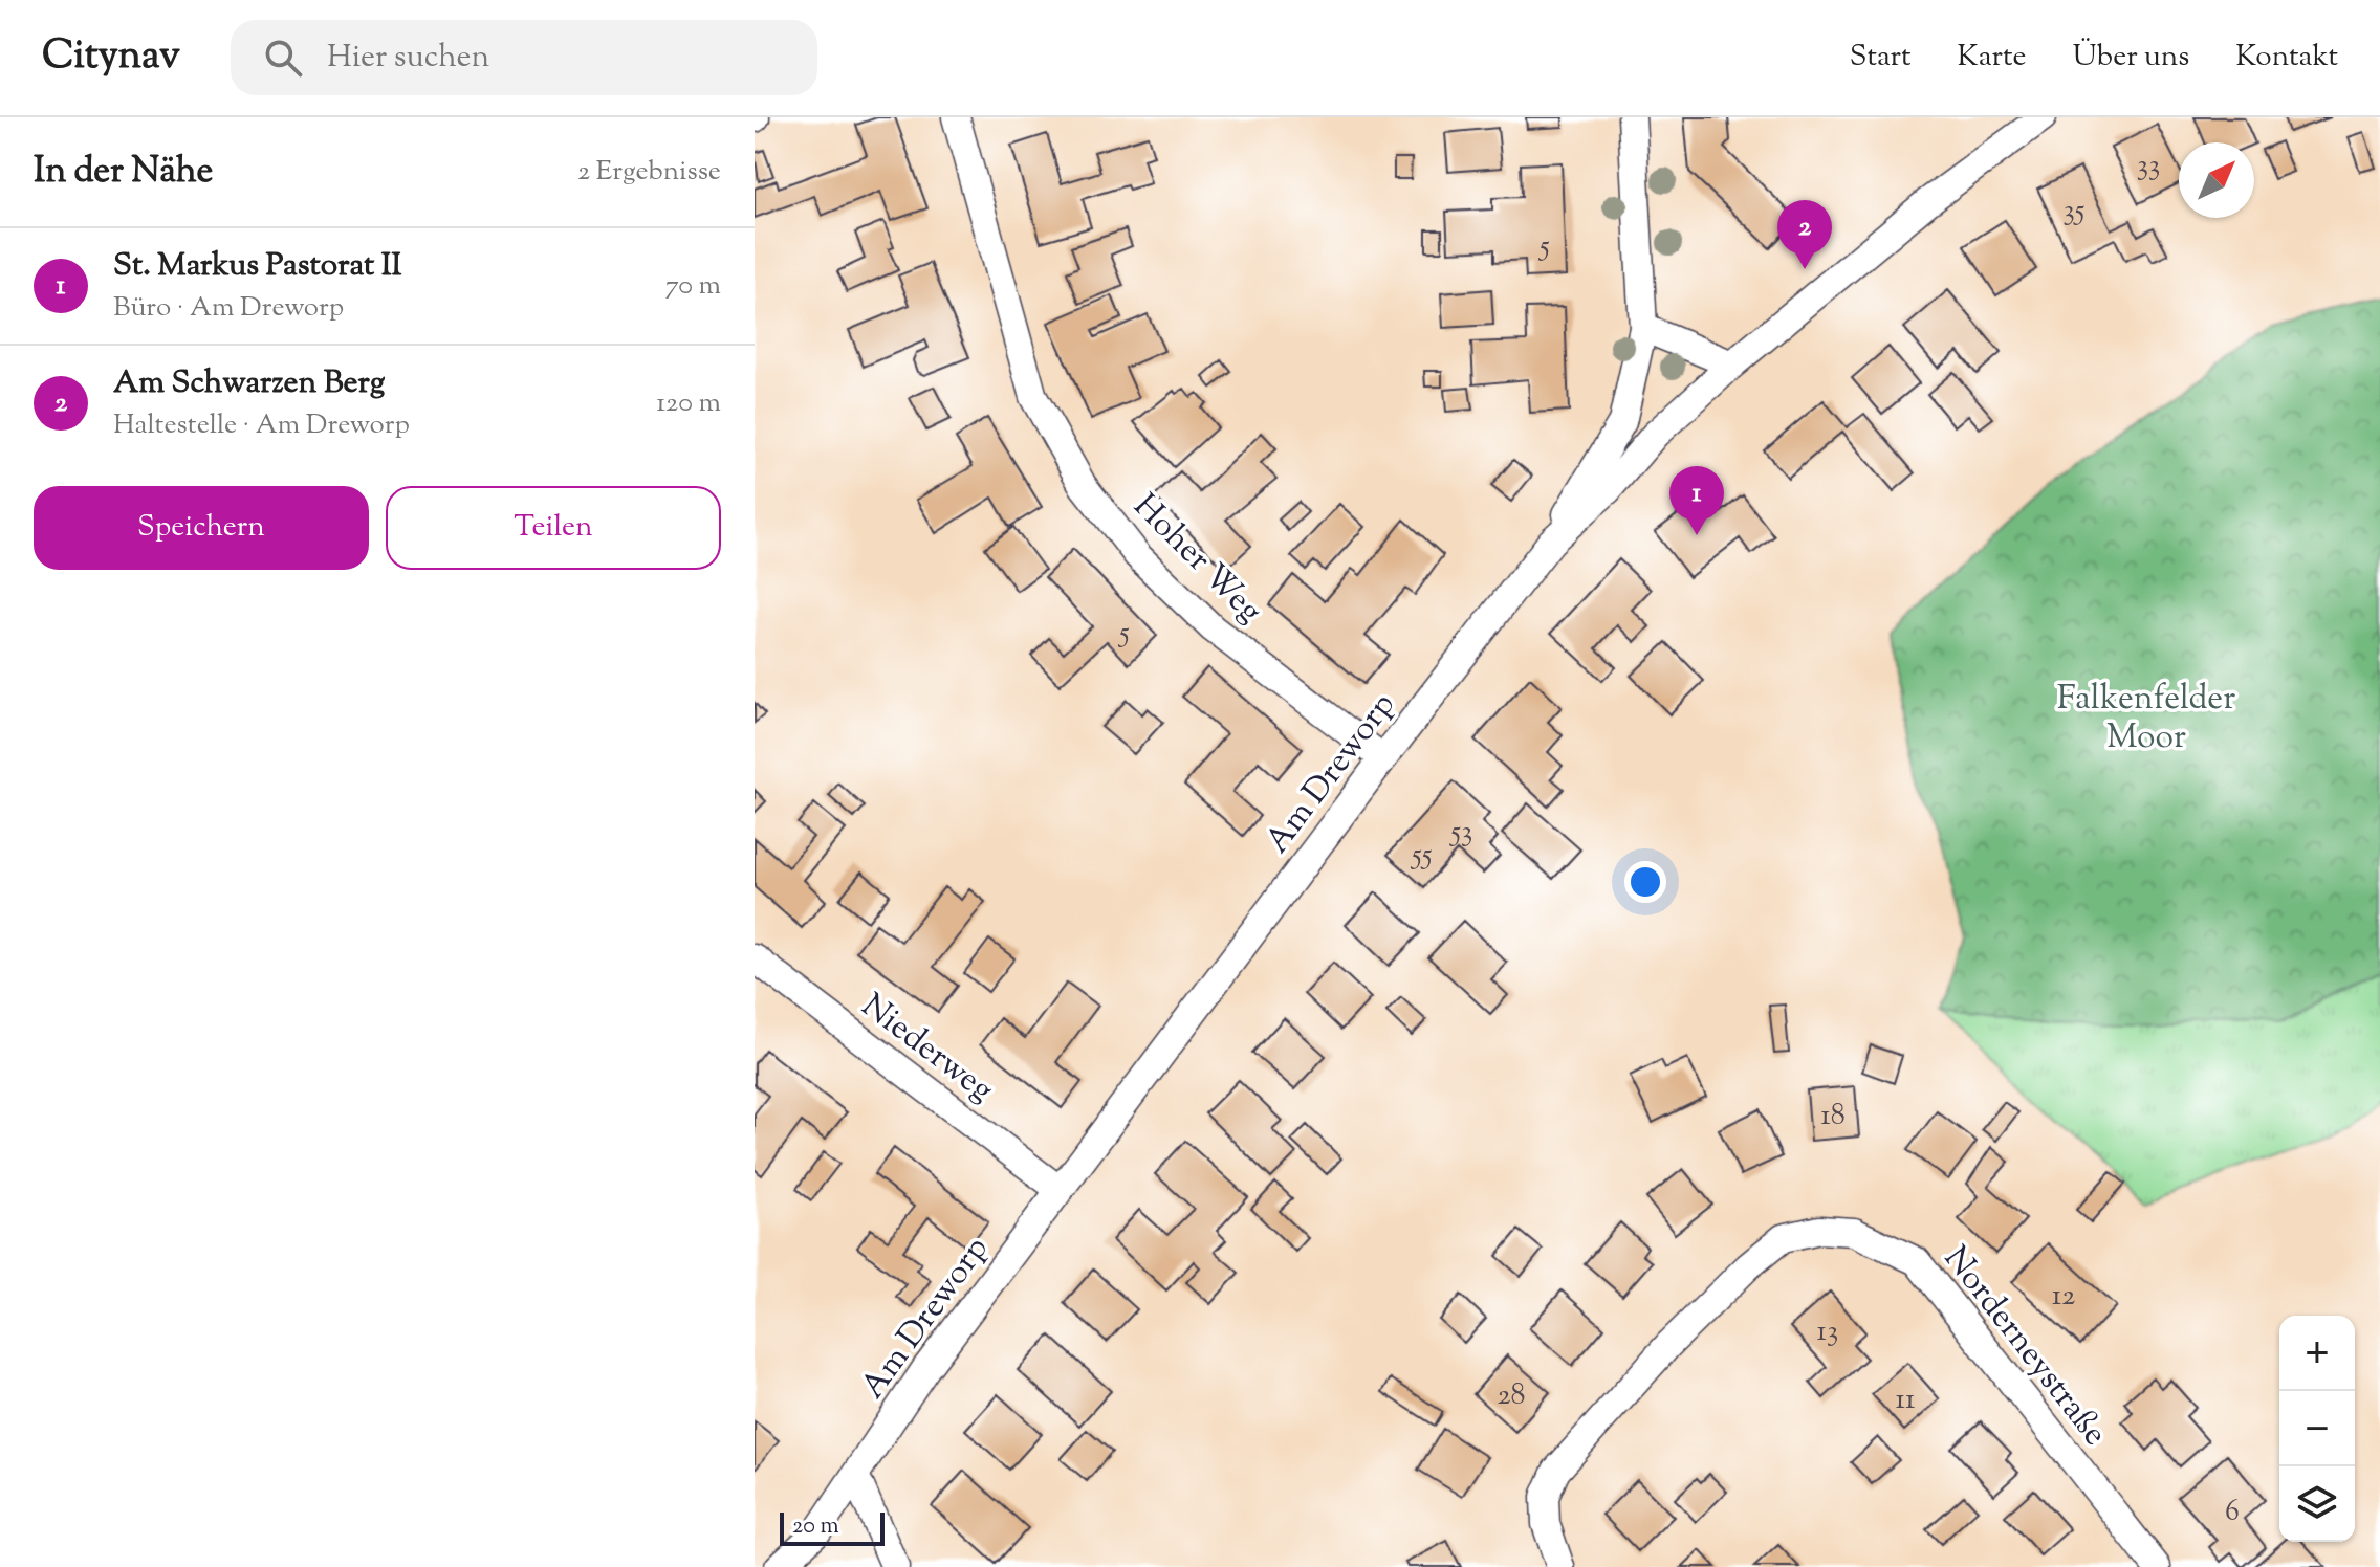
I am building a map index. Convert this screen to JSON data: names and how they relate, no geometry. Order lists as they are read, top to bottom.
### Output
{
  "streets": {
    "street": [
      "Hoher Weg",
      "Am Dreworp",
      "Niederweg",
      "Norderneystraße"
    ]
  },
  "crossings": [
    ["Hoher Weg", "Am Dreworp"],
    ["Am Dreworp", "Niederweg"]
  ],
  "parks": ["Falkenfelder Moor"],
  "house_numbers": [
    "33",
    "35",
    "5",
    "5",
    "53",
    "55",
    "18",
    "12",
    "13",
    "28",
    "11",
    "6"
  ],
  "scale_bar": "20 m",
  "north": "top right",
  "page": {
    "header": "Citynav",
    "search": "Hier suchen",
    "nav": [
      "Start",
      "Karte",
      "Über uns",
      "Kontakt"
    ],
    "heading": ["In der Nähe", "2 Ergebnisse"],
    "pins": ["2", "1"],
    "list": [
      {
        "mark": "1",
        "name": "St. Markus Pastorat II",
        "note": "Büro · Am Dreworp",
        "value": "70 m"
      },
      {
        "mark": "2",
        "name": "Am Schwarzen Berg",
        "note": "Haltestelle · Am Dreworp",
        "value": "120 m"
      }
    ],
    "buttons": ["Speichern", "Teilen"],
    "map_buttons": ["+", "−"],
    "scale": "20 m"
  }
}
